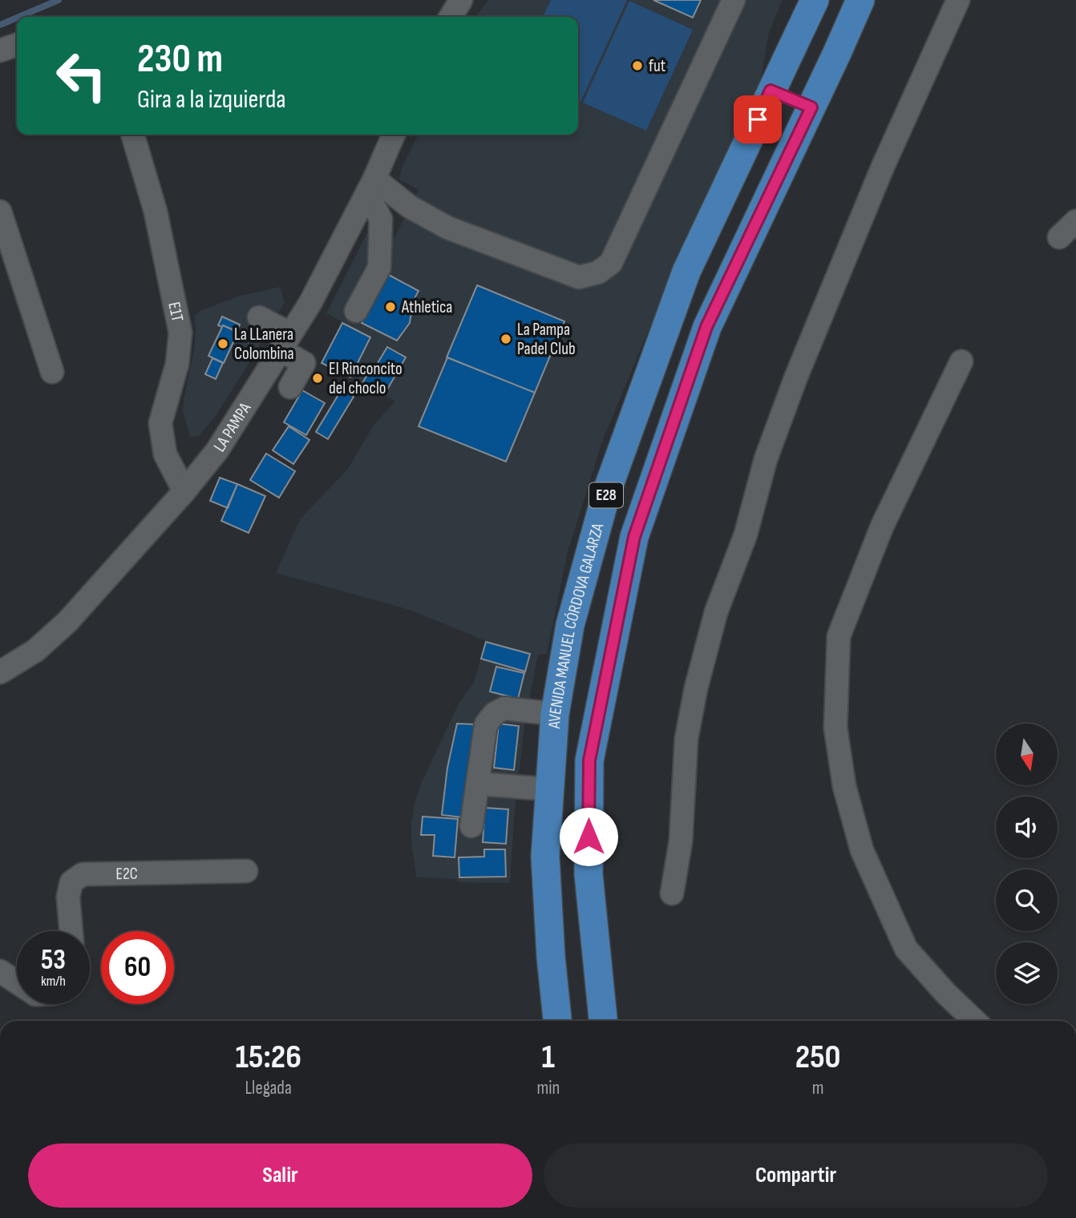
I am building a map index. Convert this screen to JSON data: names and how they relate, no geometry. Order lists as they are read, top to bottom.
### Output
{
  "streets": {
    "main road": ["E28", "AVENIDA MANUEL CÓRDOVA GALARZA"],
    "street": ["E1T", "LA PAMPA", "E2C"]
  },
  "crossings": [
    ["E1T", "LA PAMPA"]
  ],
  "places": [
    "fut",
    "Athletica",
    "La Pampa Padel Club",
    "La LLanera Colombina",
    "El Rinconcito del choclo"
  ],
  "north": "bottom",
  "page": {
    "turn": ["230 m", "Gira a la izquierda"],
    "speed": "53 km/h",
    "limit": "60",
    "eta": [
      "15:26",
      "Llegada",
      "1",
      "min",
      "250",
      "m"
    ],
    "buttons": ["Salir", "Compartir"]
  }
}
